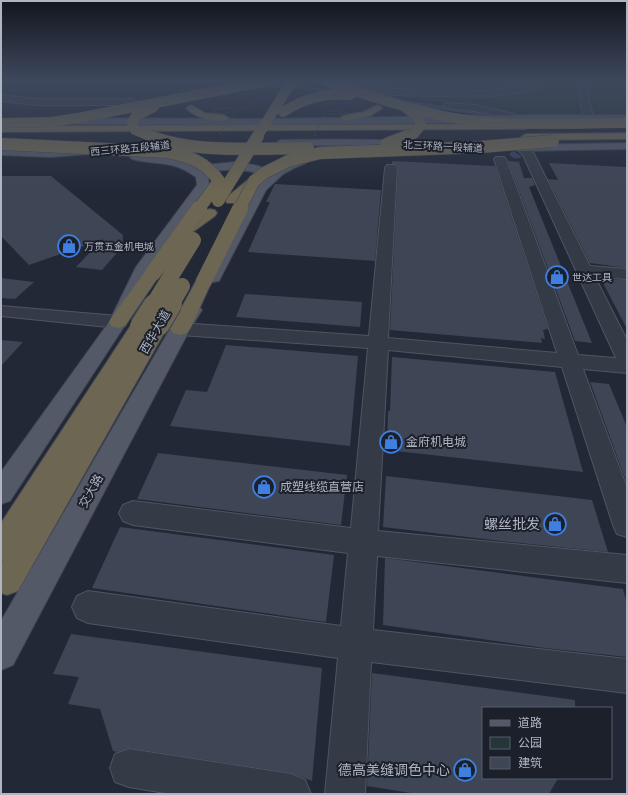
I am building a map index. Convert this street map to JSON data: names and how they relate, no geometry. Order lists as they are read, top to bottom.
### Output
{
  "streets": {
    "highway": ["西华大道"],
    "main road": ["北三环路一段辅道", "西三环路五段辅道", "交大路"]
  },
  "crossings": [
    ["北三环路一段辅道", "西三环路五段辅道"],
    ["西华大道", "交大路"]
  ],
  "places": {
    "shop": [
      "万贯五金机电城",
      "世达工具",
      "金府机电城",
      "成塑线缆直营店",
      "螺丝批发",
      "德高美缝调色中心"
    ]
  },
  "legend": ["道路", "公园", "建筑"]
}
